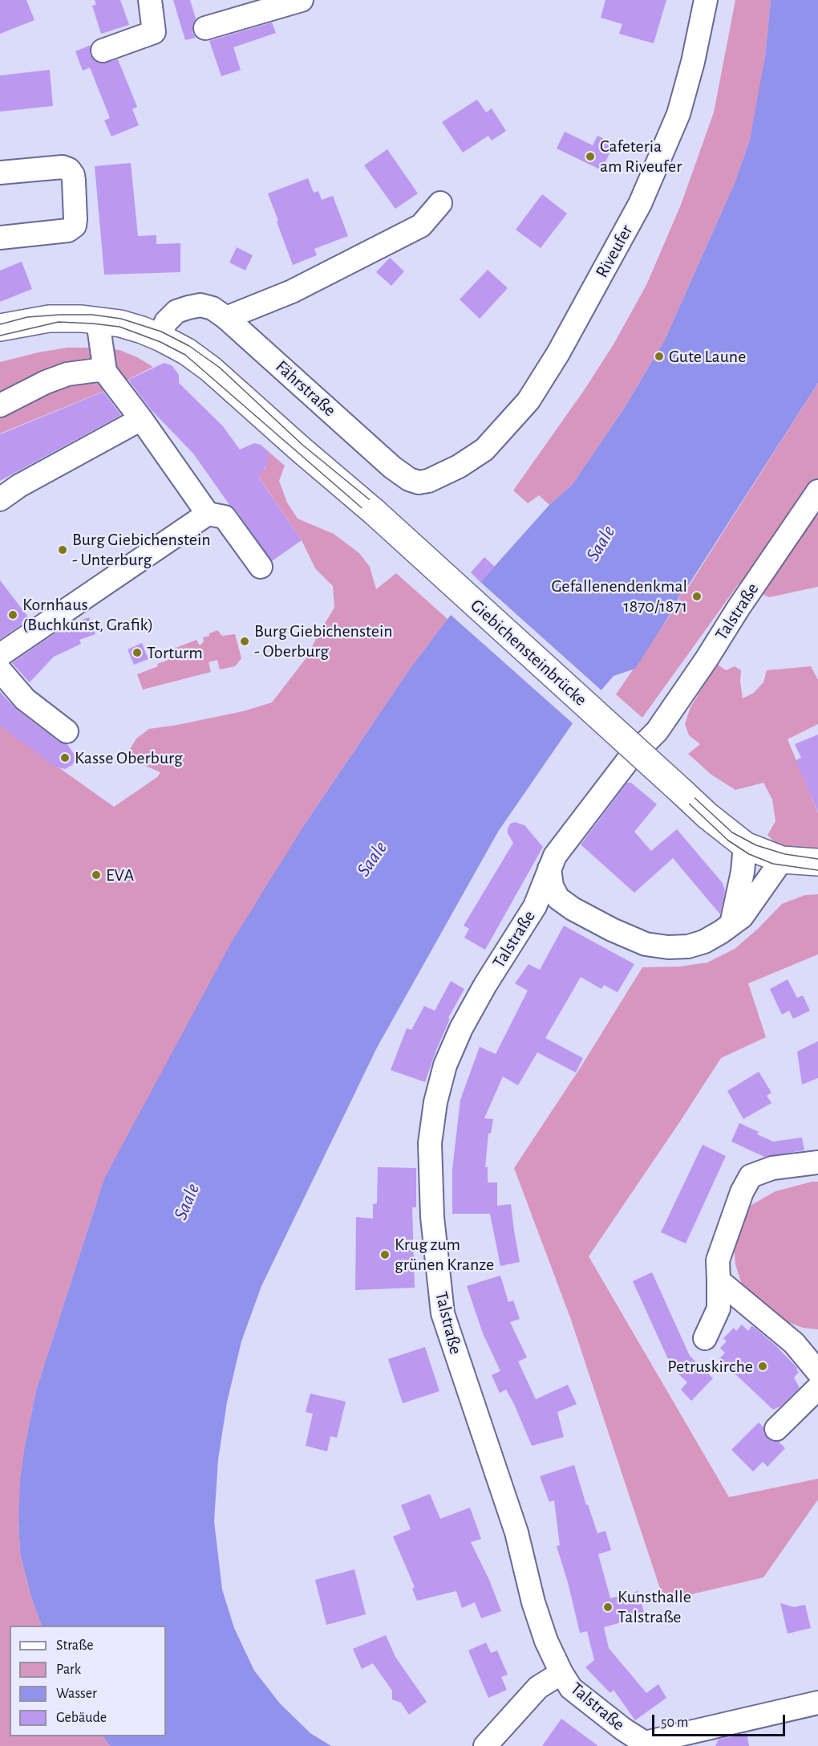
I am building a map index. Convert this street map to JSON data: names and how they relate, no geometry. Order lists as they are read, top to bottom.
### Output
{
  "streets": {
    "main road": ["Giebichensteinbrücke"],
    "street": ["Riveufer", "Fährstraße", "Talstraße"]
  },
  "crossings": [
    ["Riveufer", "Fährstraße"],
    ["Fährstraße", "Giebichensteinbrücke"],
    ["Talstraße", "Giebichensteinbrücke"]
  ],
  "water": ["Saale"],
  "places": [
    "Cafeteria am Riveufer",
    "Gute Laune",
    "Burg Giebichenstein - Unterburg",
    "Gefallenendenkmal 1870/1871",
    "Kornhaus (Buchkunst, Grafik)",
    "Burg Giebichenstein - Oberburg",
    "Torturm",
    "Kasse Oberburg",
    "EVA",
    "Krug zum grünen Kranze",
    "Petruskirche",
    "Kunsthalle Talstraße"
  ],
  "legend": [
    "Straße",
    "Park",
    "Wasser",
    "Gebäude"
  ],
  "scale_bar": "50 m"
}
